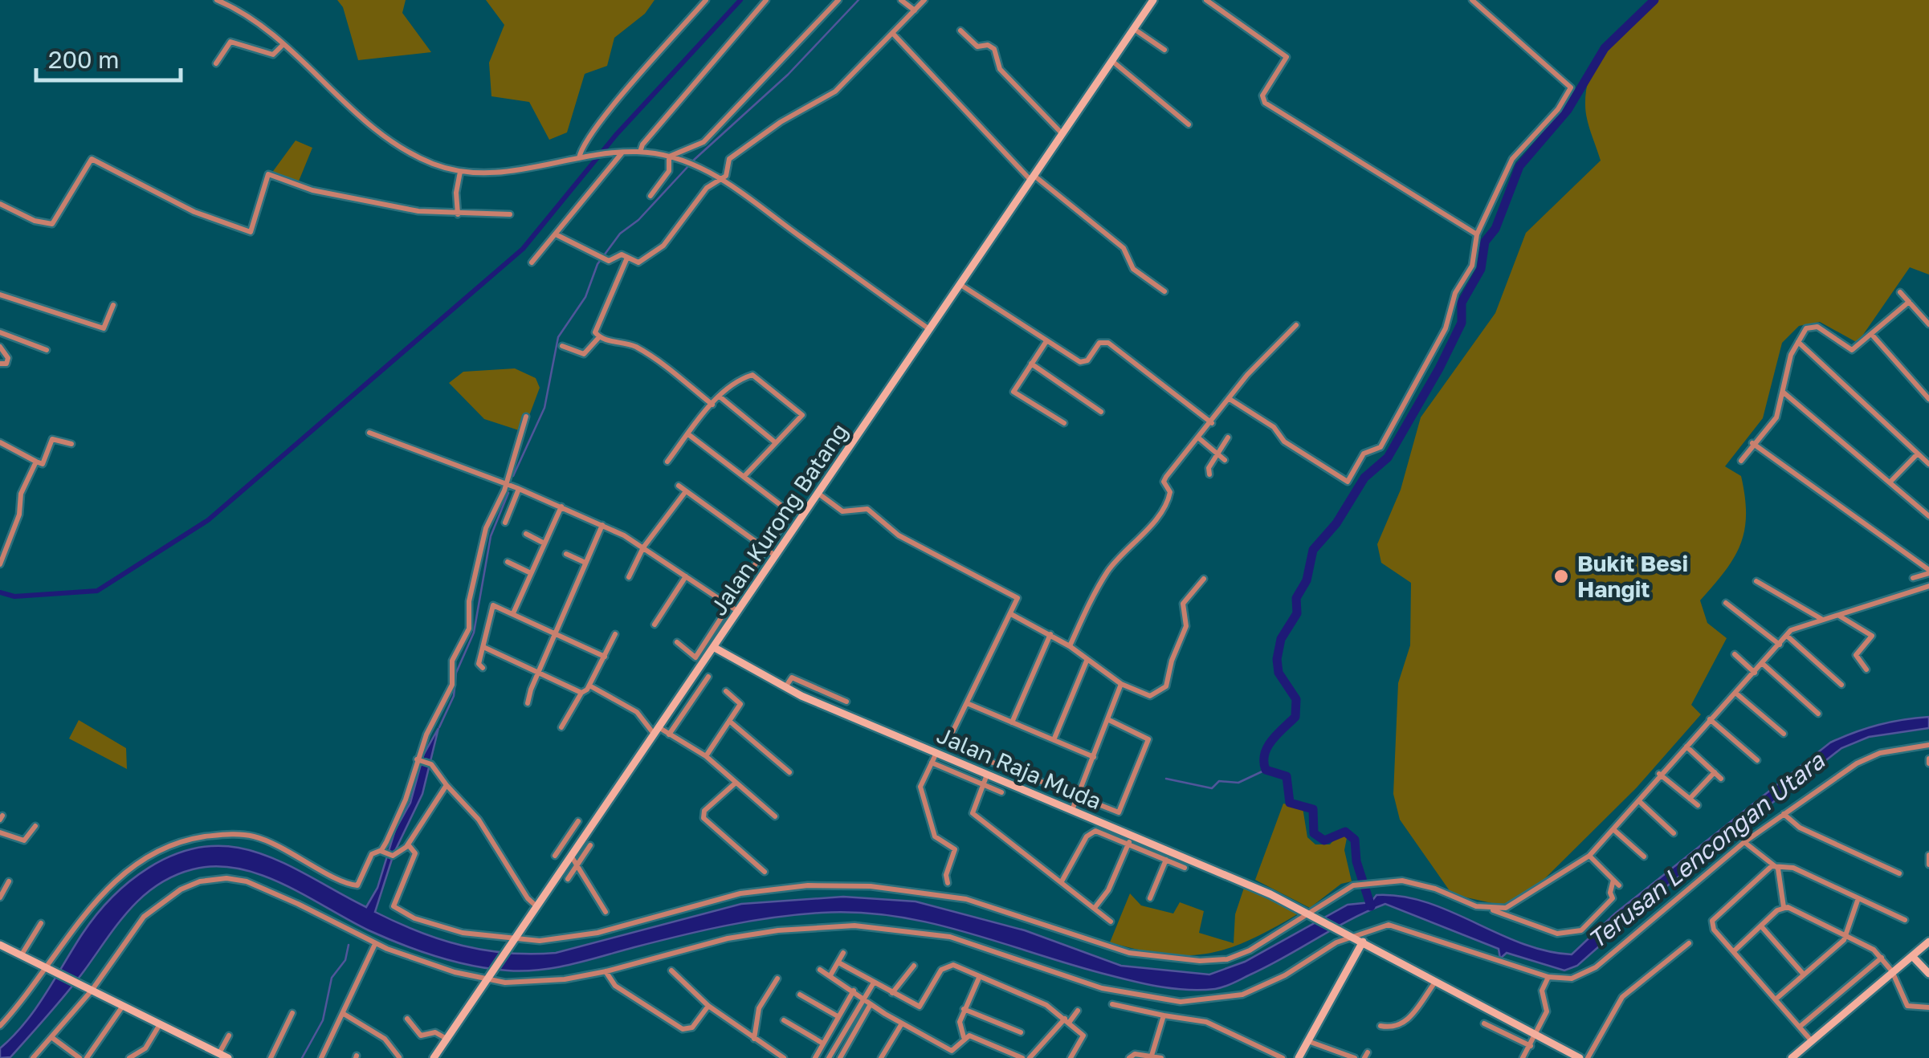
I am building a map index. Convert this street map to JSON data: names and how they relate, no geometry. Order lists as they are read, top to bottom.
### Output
{
  "streets": {
    "street": ["Jalan Kurong Batang", "Jalan Raja Muda"]
  },
  "crossings": [
    ["Jalan Kurong Batang", "Jalan Raja Muda"]
  ],
  "water": ["Terusan Lencongan Utara"],
  "places": ["Bukit Besi Hangit"],
  "scale_bar": "200 m"
}
